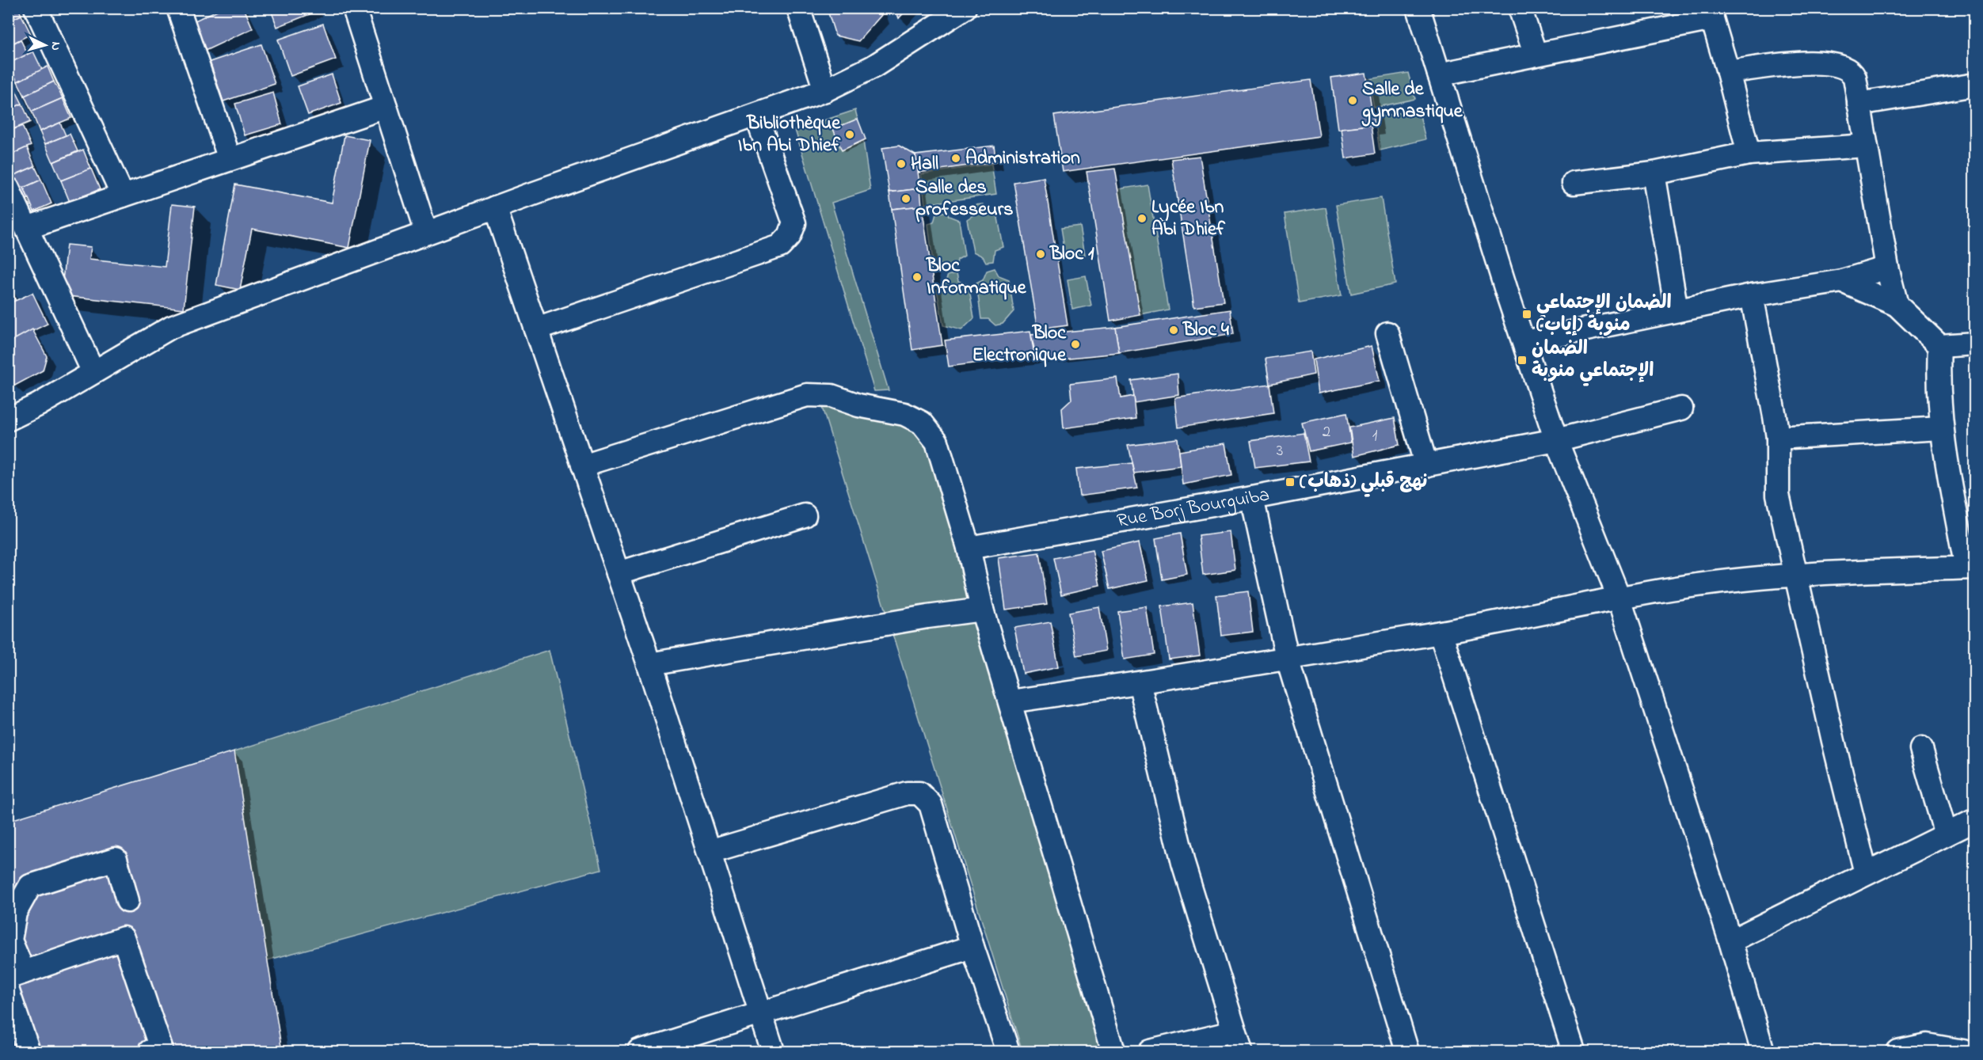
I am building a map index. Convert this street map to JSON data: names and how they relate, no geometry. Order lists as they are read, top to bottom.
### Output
{
  "streets": {
    "street": ["Rue Borj Bourguiba"]
  },
  "places": {
    "other": [
      "Salle de gymnastique",
      "Bibliothèque Ibn Abi Dhief",
      "Administration",
      "Hall",
      "Salle des professeurs",
      "Lycée Ibn Abi Dhief",
      "Bloc 1",
      "Bloc Informatique",
      "Bloc 4",
      "Bloc Electronique"
    ],
    "transit": ["الضمان الإجتماعي منوبة (إياب)", "الضمان الإجتماعي منوبة", "نهج قبلي (ذهاب)"]
  },
  "house_numbers": ["2", "1", "3"],
  "north": "right"
}
